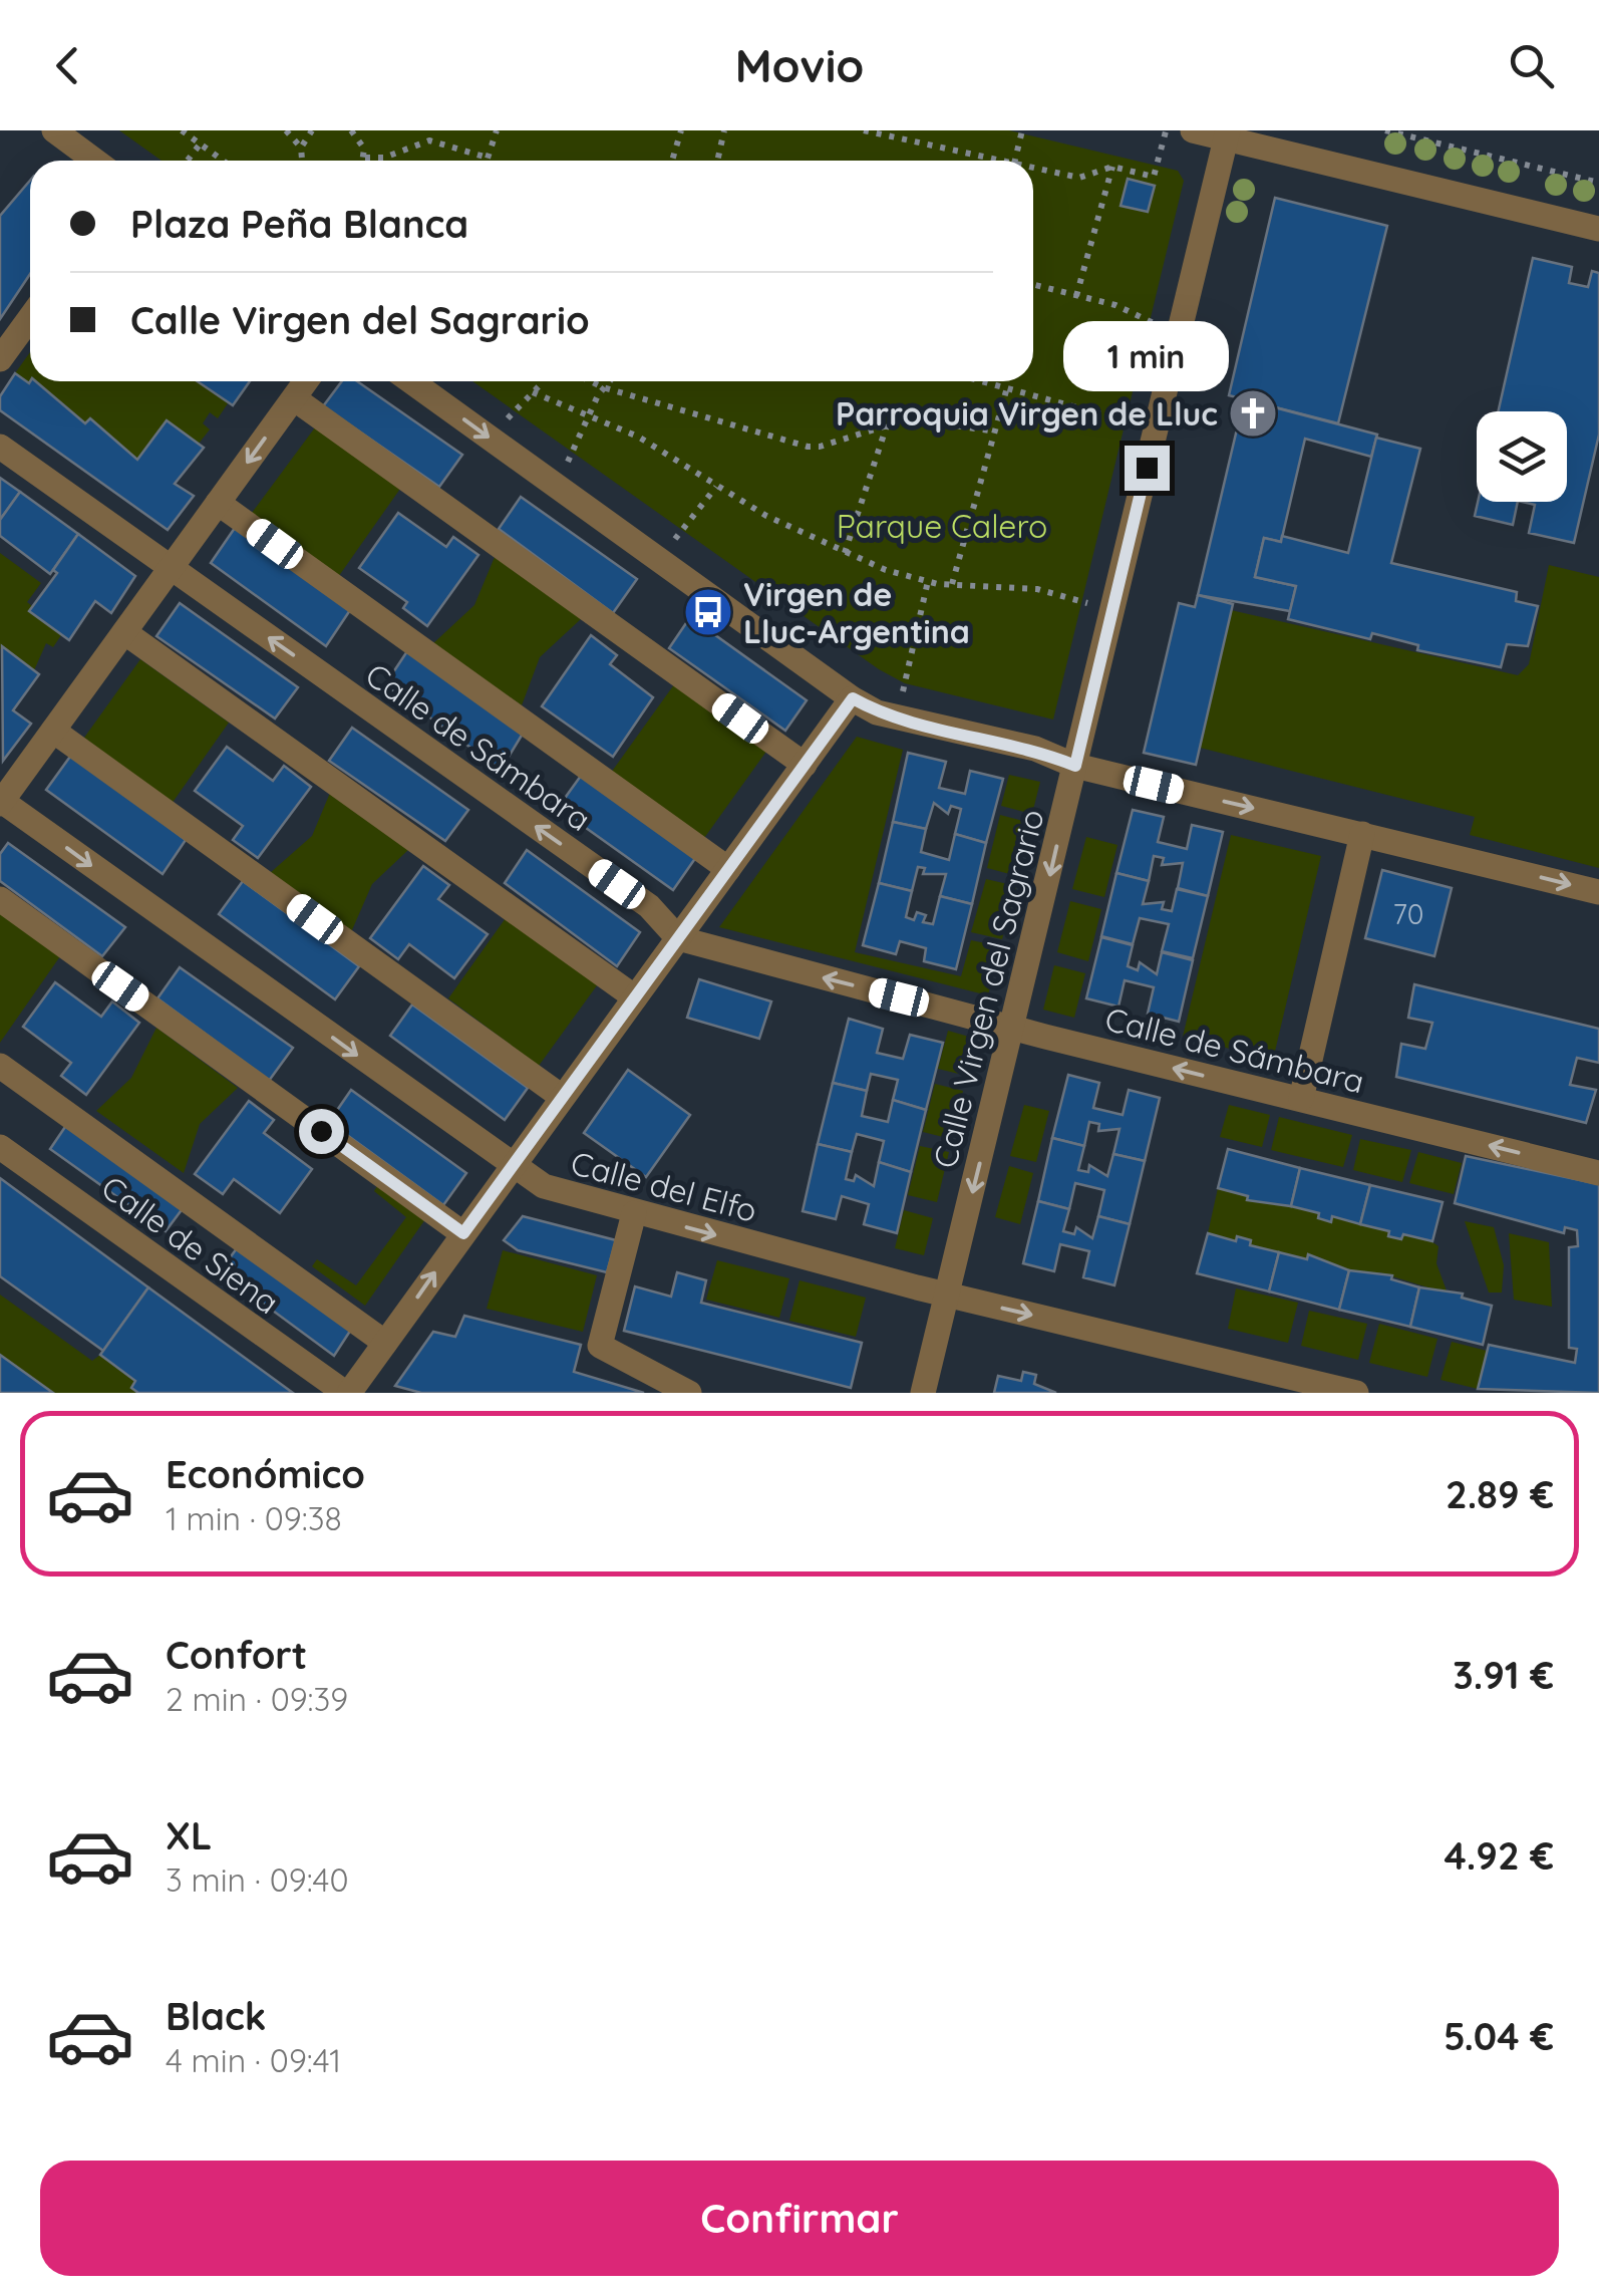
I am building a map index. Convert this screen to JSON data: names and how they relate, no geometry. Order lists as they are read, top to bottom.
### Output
{
  "streets": {
    "street": [
      "Calle de Sámbara",
      "Calle Virgen del Sagrario",
      "Calle del Elfo",
      "Calle de Siena"
    ]
  },
  "crossings": [
    ["Calle de Sámbara", "Calle Virgen del Sagrario"],
    ["Calle Virgen del Sagrario", "Calle del Elfo"]
  ],
  "one_way": ["Calle Virgen del Sagrario"],
  "parks": ["Parque Calero"],
  "places": {
    "church": ["Parroquia Virgen de Lluc"],
    "bus stop": ["Virgen de Lluc-Argentina"]
  },
  "house_numbers": ["70"],
  "page": {
    "header": "Movio",
    "banner": ["Plaza Peña Blanca", "Calle Virgen del Sagrario"],
    "bubble": "1 min",
    "list": [
      {
        "name": "Económico",
        "note": "1 min · 09:38",
        "value": "2.89 €"
      },
      {
        "name": "Confort",
        "note": "2 min · 09:39",
        "value": "3.91 €"
      },
      {
        "name": "XL",
        "note": "3 min · 09:40",
        "value": "4.92 €"
      },
      {
        "name": "Black",
        "note": "4 min · 09:41",
        "value": "5.04 €"
      }
    ],
    "buttons": "Confirmar"
  }
}
